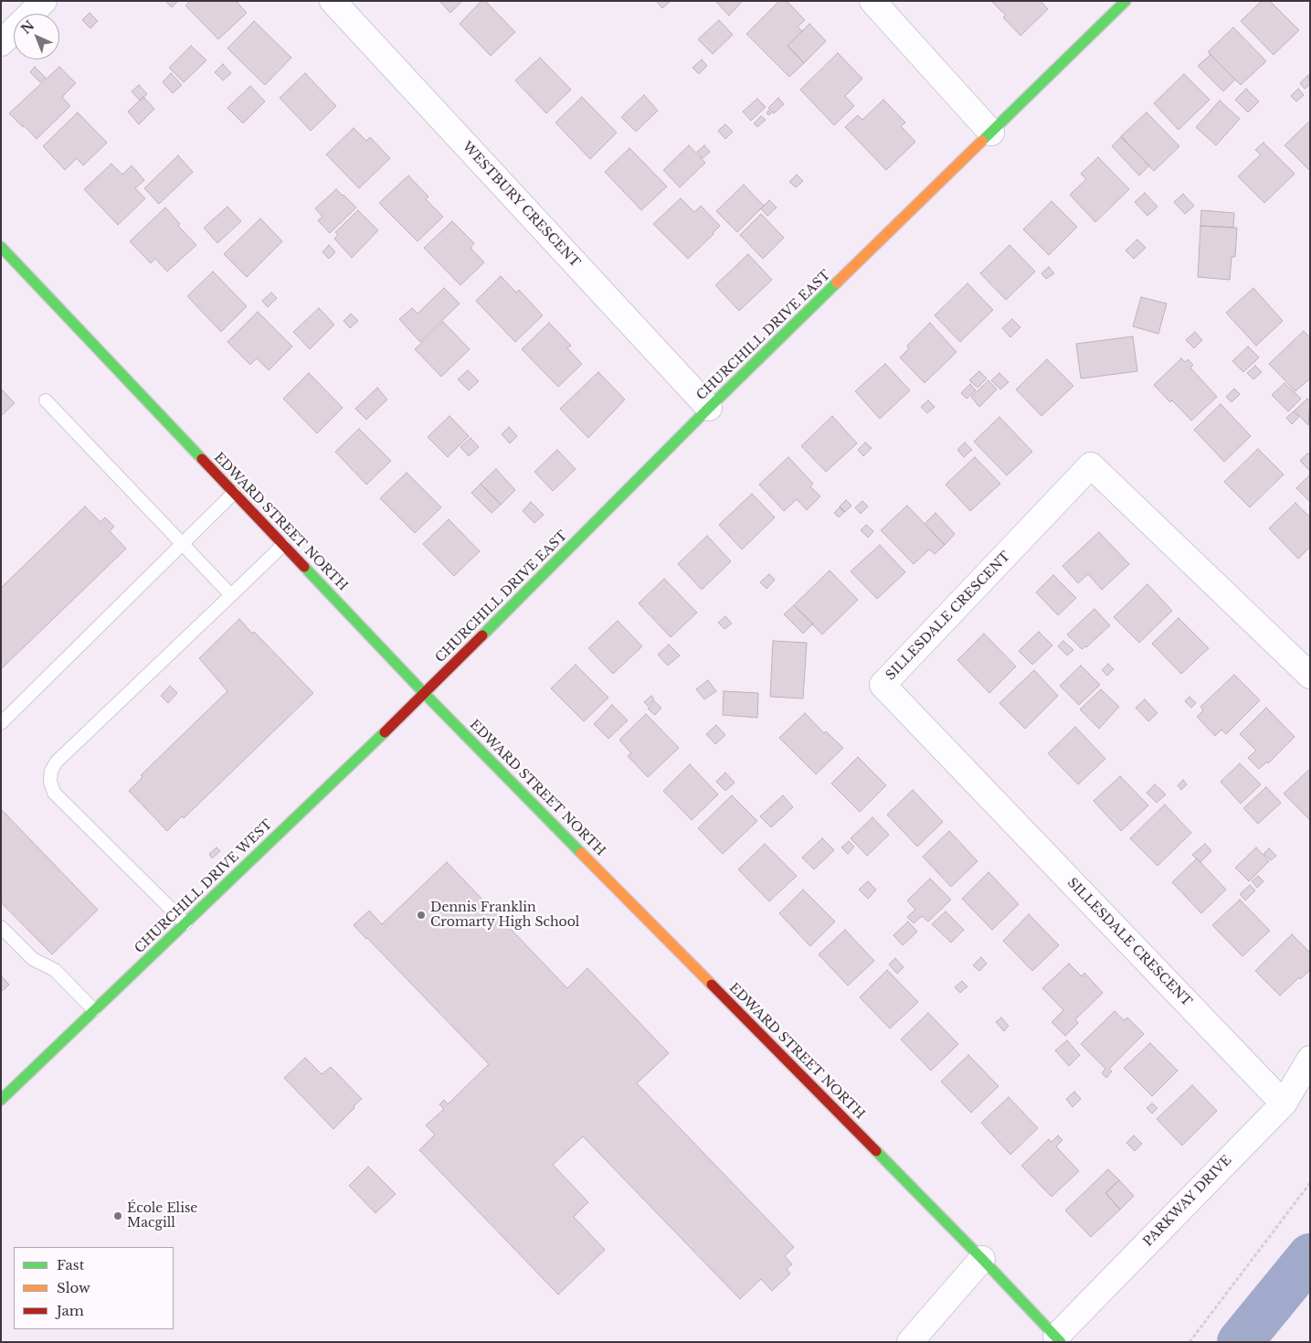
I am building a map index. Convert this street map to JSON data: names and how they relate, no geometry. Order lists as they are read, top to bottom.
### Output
{
  "streets": {
    "street": [
      "WESTBURY CRESCENT",
      "CHURCHILL DRIVE EAST",
      "EDWARD STREET NORTH",
      "SILLESDALE CRESCENT",
      "CHURCHILL DRIVE WEST",
      "PARKWAY DRIVE"
    ]
  },
  "crossings": [
    ["WESTBURY CRESCENT", "CHURCHILL DRIVE EAST"],
    ["CHURCHILL DRIVE EAST", "EDWARD STREET NORTH"],
    ["CHURCHILL DRIVE EAST", "CHURCHILL DRIVE WEST"],
    ["EDWARD STREET NORTH", "CHURCHILL DRIVE WEST"],
    ["EDWARD STREET NORTH", "PARKWAY DRIVE"],
    ["SILLESDALE CRESCENT", "PARKWAY DRIVE"]
  ],
  "places": ["Dennis Franklin Cromarty High School", "École Elise Macgill"],
  "legend": ["Fast", "Slow", "Jam"],
  "north": "top left"
}
